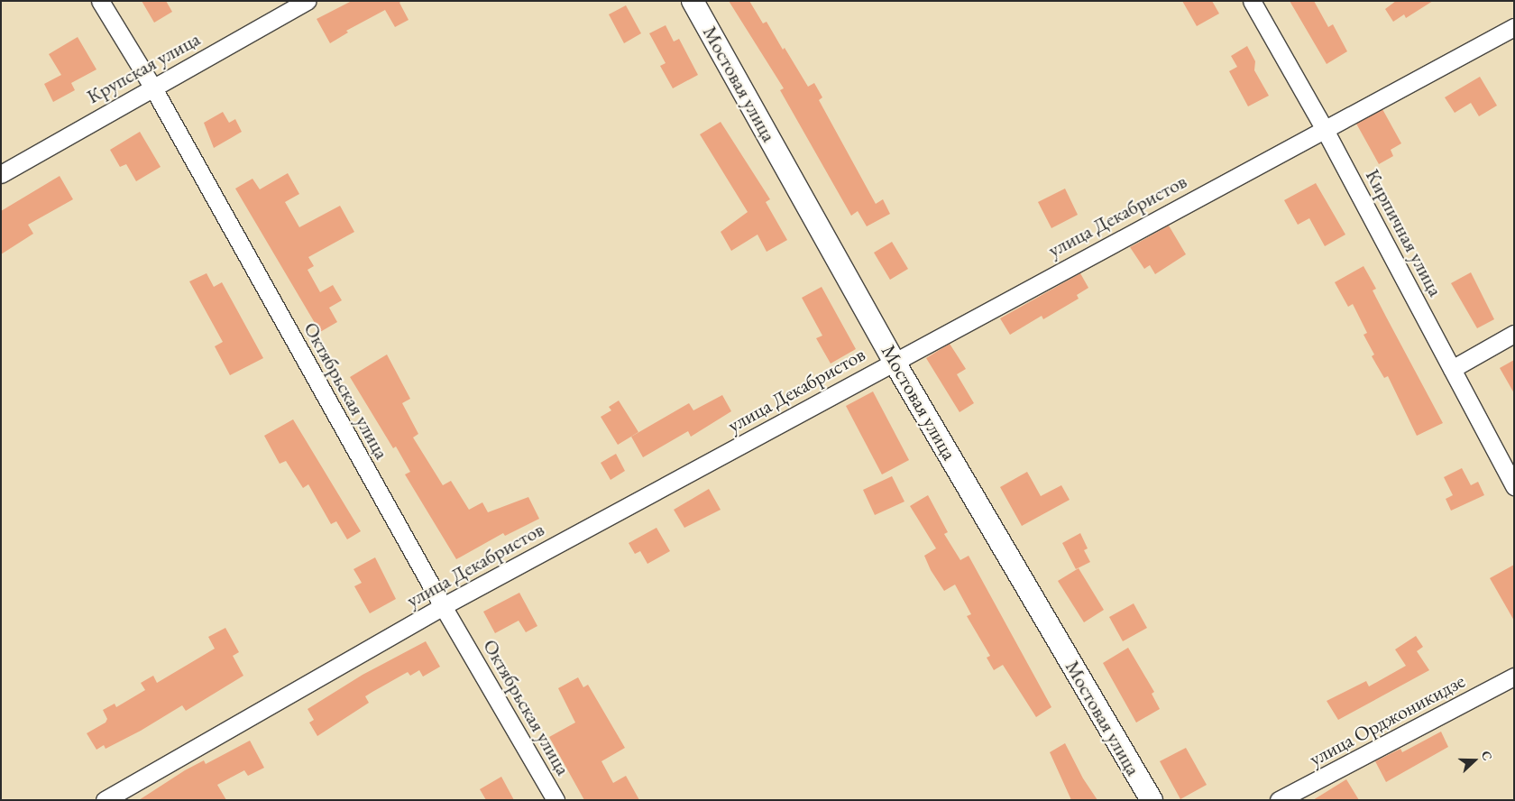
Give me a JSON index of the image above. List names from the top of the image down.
{
  "streets": {
    "street": [
      "Крупская улица",
      "Мостовая улица",
      "улица Декабристов",
      "Кирпичная улица",
      "Октябрьская улица",
      "улица Орджоникидзе"
    ]
  },
  "crossings": [
    ["Крупская улица", "Октябрьская улица"],
    ["Мостовая улица", "улица Декабристов"],
    ["улица Декабристов", "Кирпичная улица"],
    ["улица Декабристов", "Октябрьская улица"]
  ],
  "north": "right"
}
